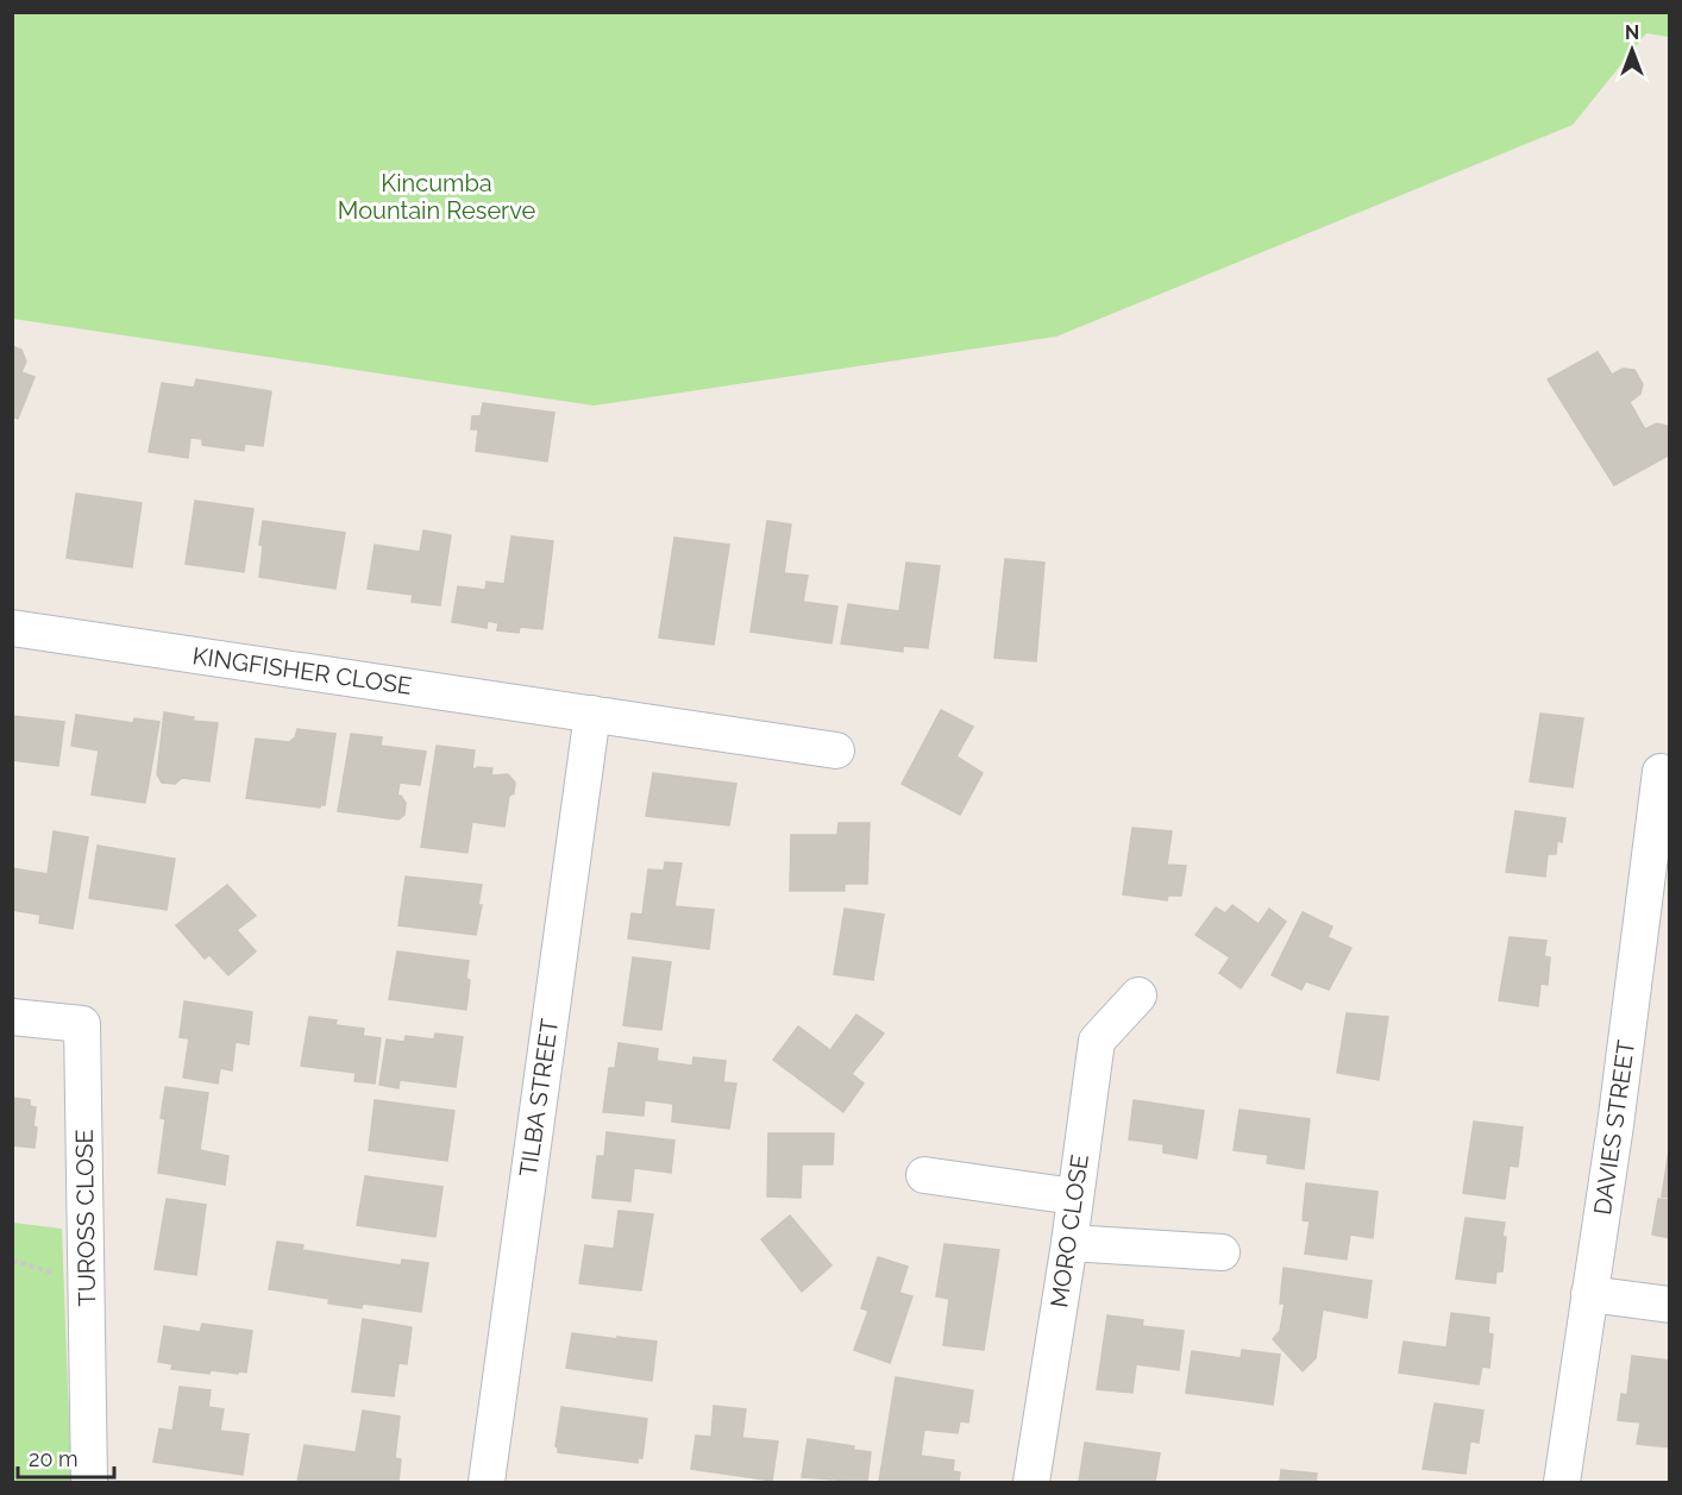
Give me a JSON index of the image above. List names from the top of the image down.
{
  "streets": {
    "street": [
      "KINGFISHER CLOSE",
      "TILBA STREET",
      "DAVIES STREET",
      "TUROSS CLOSE",
      "MORO CLOSE"
    ]
  },
  "crossings": [
    ["KINGFISHER CLOSE", "TILBA STREET"]
  ],
  "parks": ["Kincumba Mountain Reserve"],
  "scale_bar": "20 m",
  "north": "top"
}
